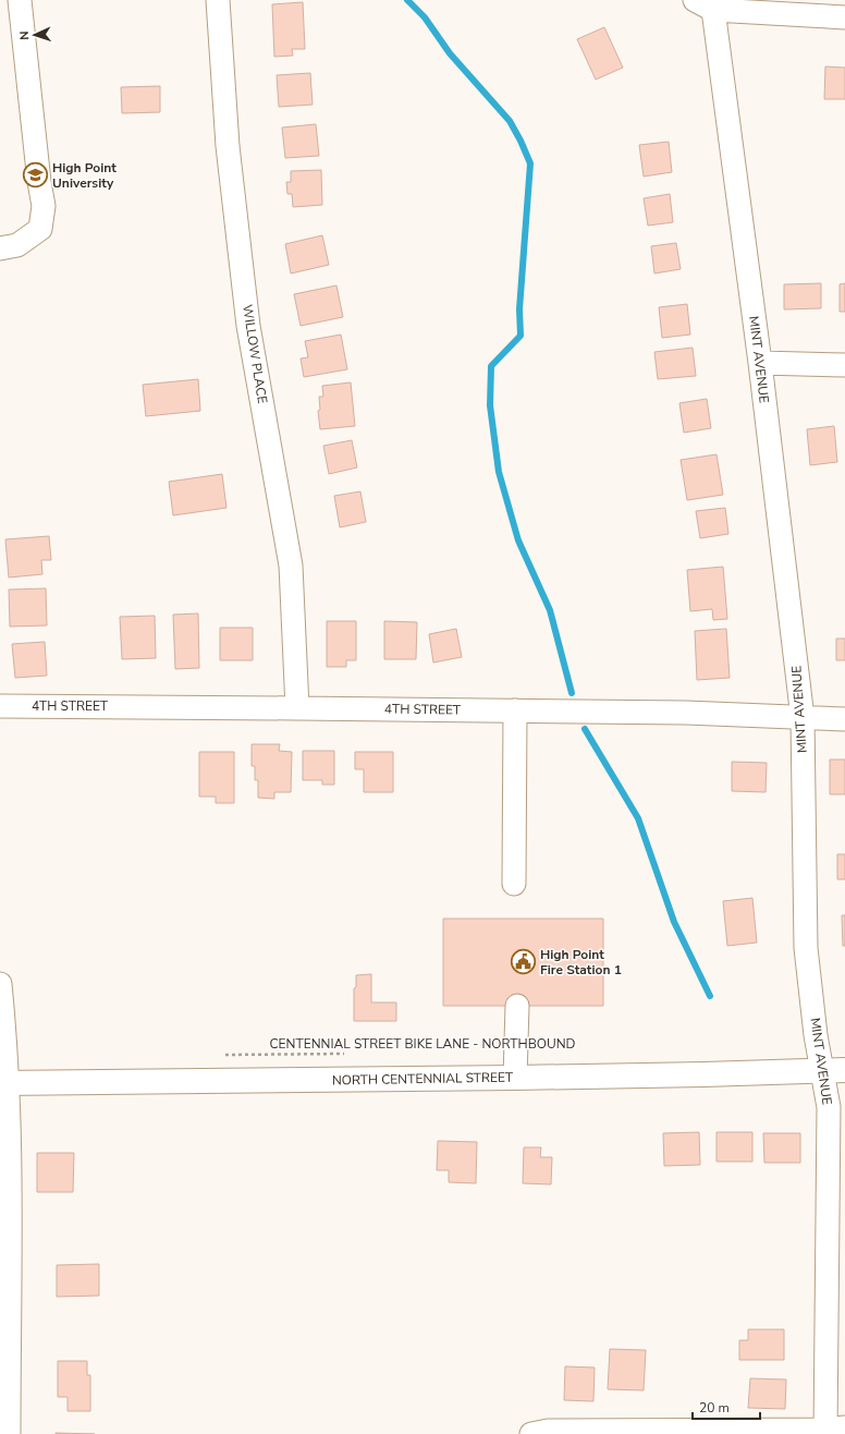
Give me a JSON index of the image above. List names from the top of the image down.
{
  "streets": {
    "main road": ["NORTH CENTENNIAL STREET"],
    "street": ["WILLOW PLACE", "MINT AVENUE", "4TH STREET"],
    "path": ["CENTENNIAL STREET BIKE LANE - NORTHBOUND"]
  },
  "crossings": [
    ["WILLOW PLACE", "4TH STREET"],
    ["MINT AVENUE", "4TH STREET"],
    ["MINT AVENUE", "NORTH CENTENNIAL STREET"]
  ],
  "places": {
    "school or university": ["High Point University"],
    "public building": ["High Point Fire Station 1"]
  },
  "scale_bar": "20 m",
  "north": "left"
}
